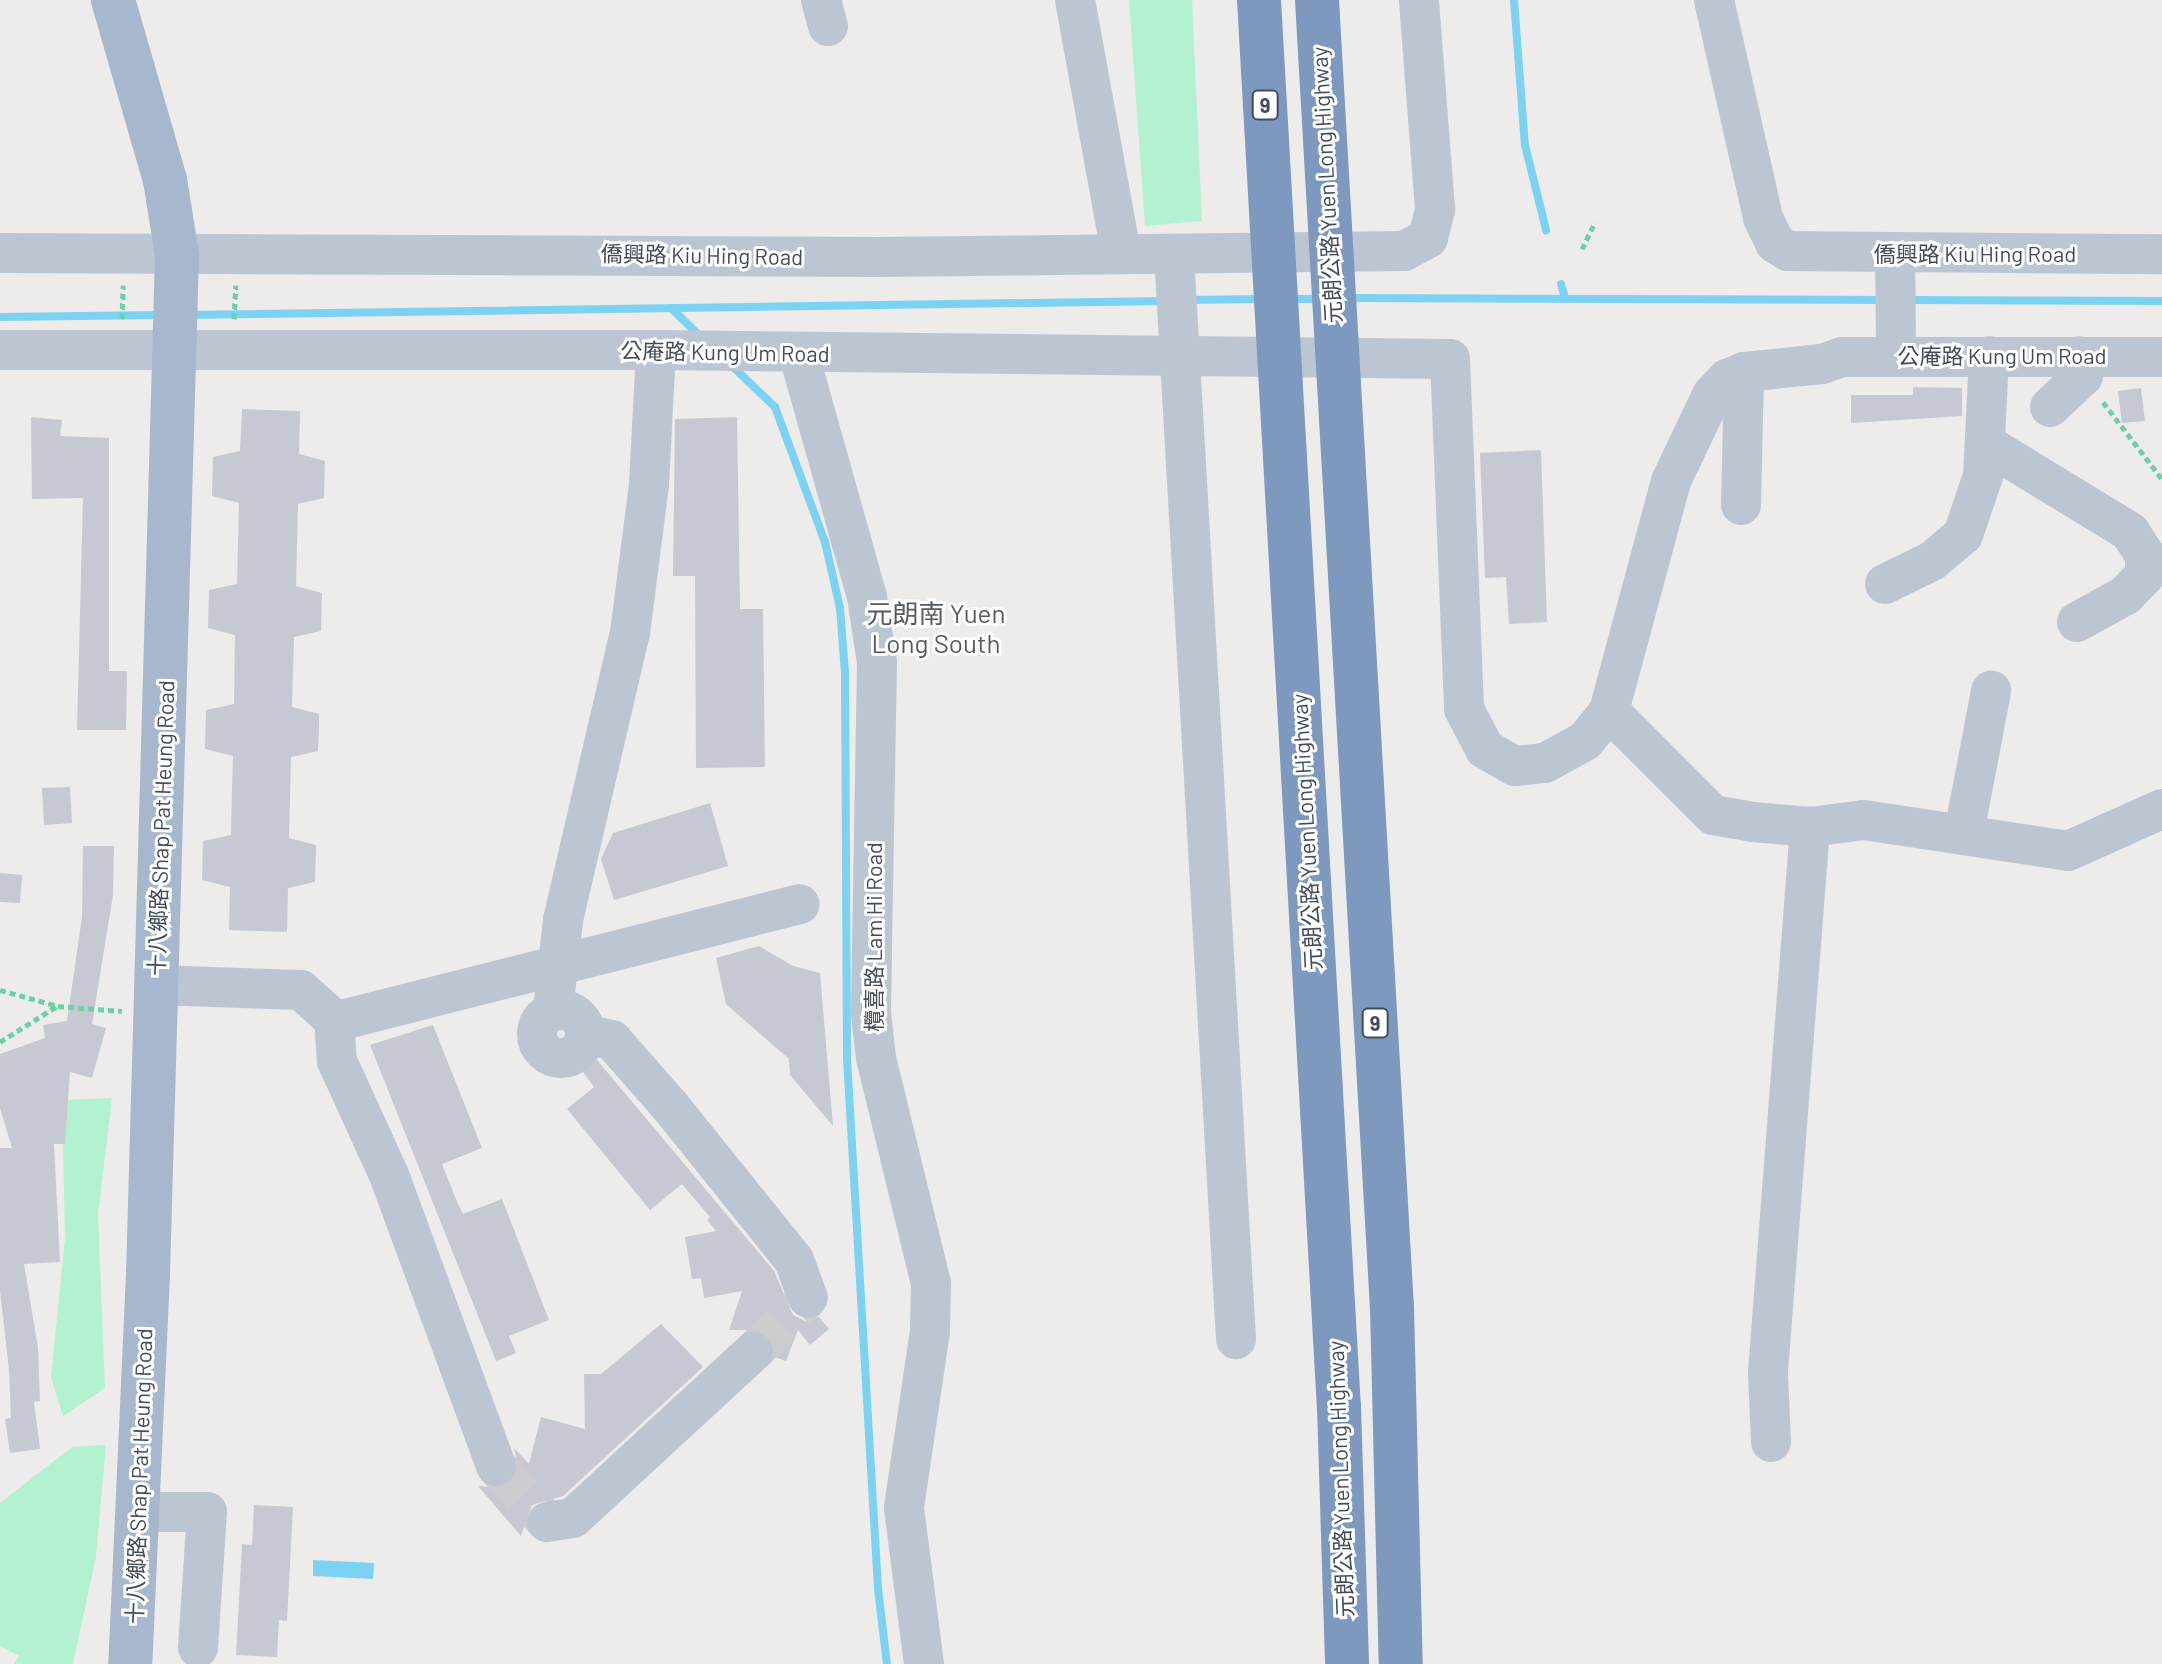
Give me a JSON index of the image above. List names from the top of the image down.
{
  "streets": {
    "highway": ["9", "元朗公路 Yuen Long Highway"],
    "main road": ["十八鄉路 Shap Pat Heung Road"],
    "street": ["僑興路 Kiu Hing Road", "公庵路 Kung Um Road", "欖喜路 Lam Hi Road"]
  },
  "crossings": [
    ["僑興路 Kiu Hing Road", "十八鄉路 Shap Pat Heung Road"],
    ["公庵路 Kung Um Road", "十八鄉路 Shap Pat Heung Road"],
    ["公庵路 Kung Um Road", "欖喜路 Lam Hi Road"]
  ],
  "districts": ["元朗南 Yuen Long South"]
}
